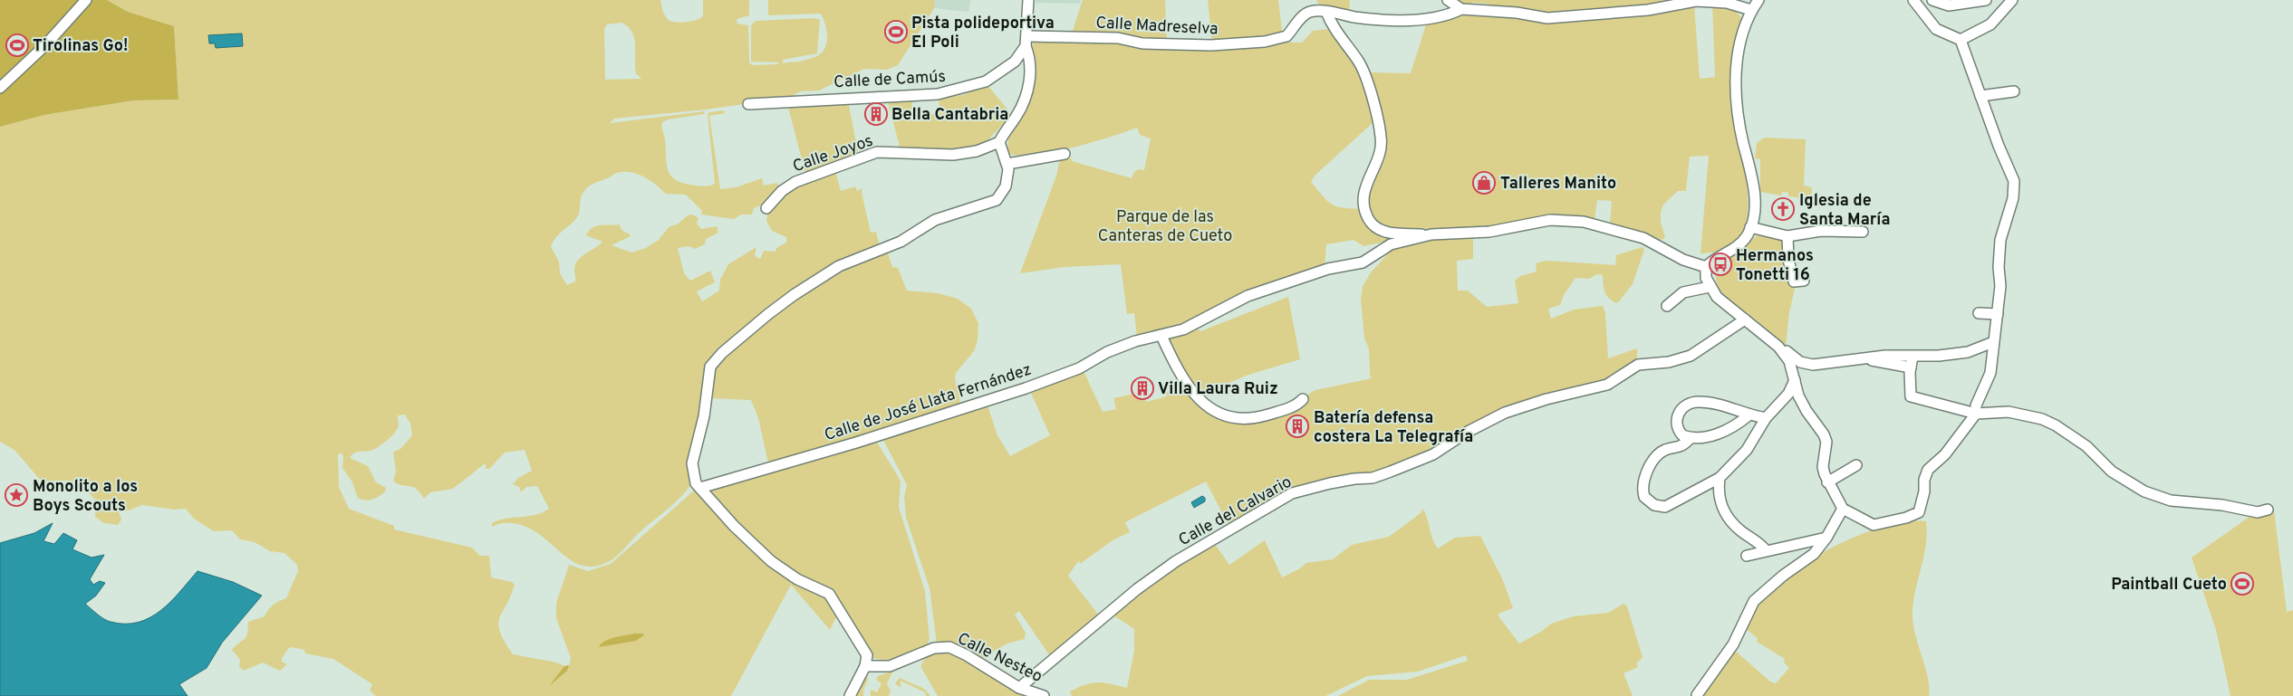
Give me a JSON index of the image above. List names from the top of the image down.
{
  "streets": {
    "street": [
      "Calle Madreselva",
      "Calle de Camús",
      "Calle Joyos",
      "Calle de José Llata Fernández",
      "Calle del Calvario",
      "Calle Nesteo"
    ]
  },
  "crossings": [
    ["Calle Madreselva", "Calle de Camús"],
    ["Calle del Calvario", "Calle Nesteo"]
  ],
  "parks": ["Parque de las Canteras de Cueto"],
  "places": {
    "sports": ["Pista polideportiva El Poli", "Tirolinas Go!", "Paintball Cueto"],
    "building": ["Bella Cantabria", "Villa Laura Ruiz", "Batería defensa costera La Telegrafía"],
    "shop": ["Talleres Manito"],
    "church": ["Iglesia de Santa María"],
    "bus stop": ["Hermanos Tonetti 16"],
    "place": ["Monolito a los Boys Scouts"]
  }
}
